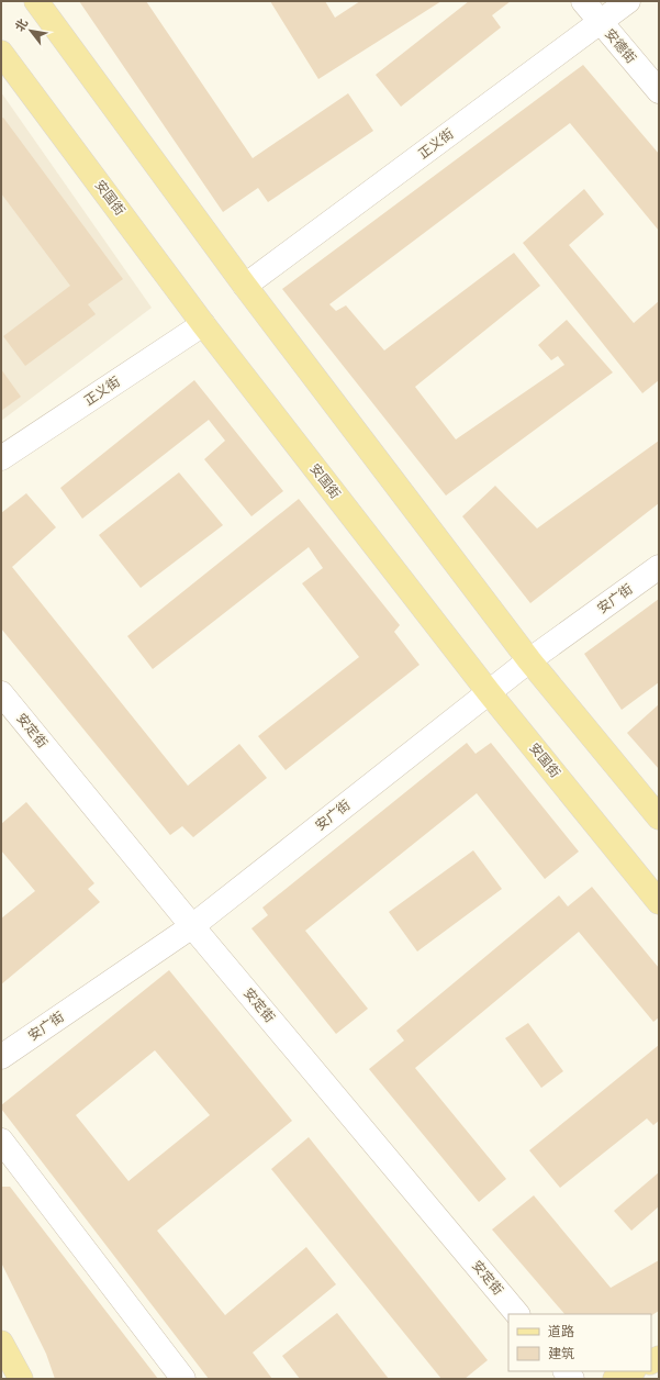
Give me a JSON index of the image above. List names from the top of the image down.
{
  "streets": {
    "main road": ["安国街"],
    "street": [
      "安德街",
      "正义街",
      "安广街",
      "安定街"
    ]
  },
  "crossings": [
    ["安德街", "正义街"],
    ["正义街", "安国街"],
    ["安国街", "安广街"],
    ["安广街", "安定街"]
  ],
  "legend": ["道路", "建筑"],
  "north": "top left"
}
